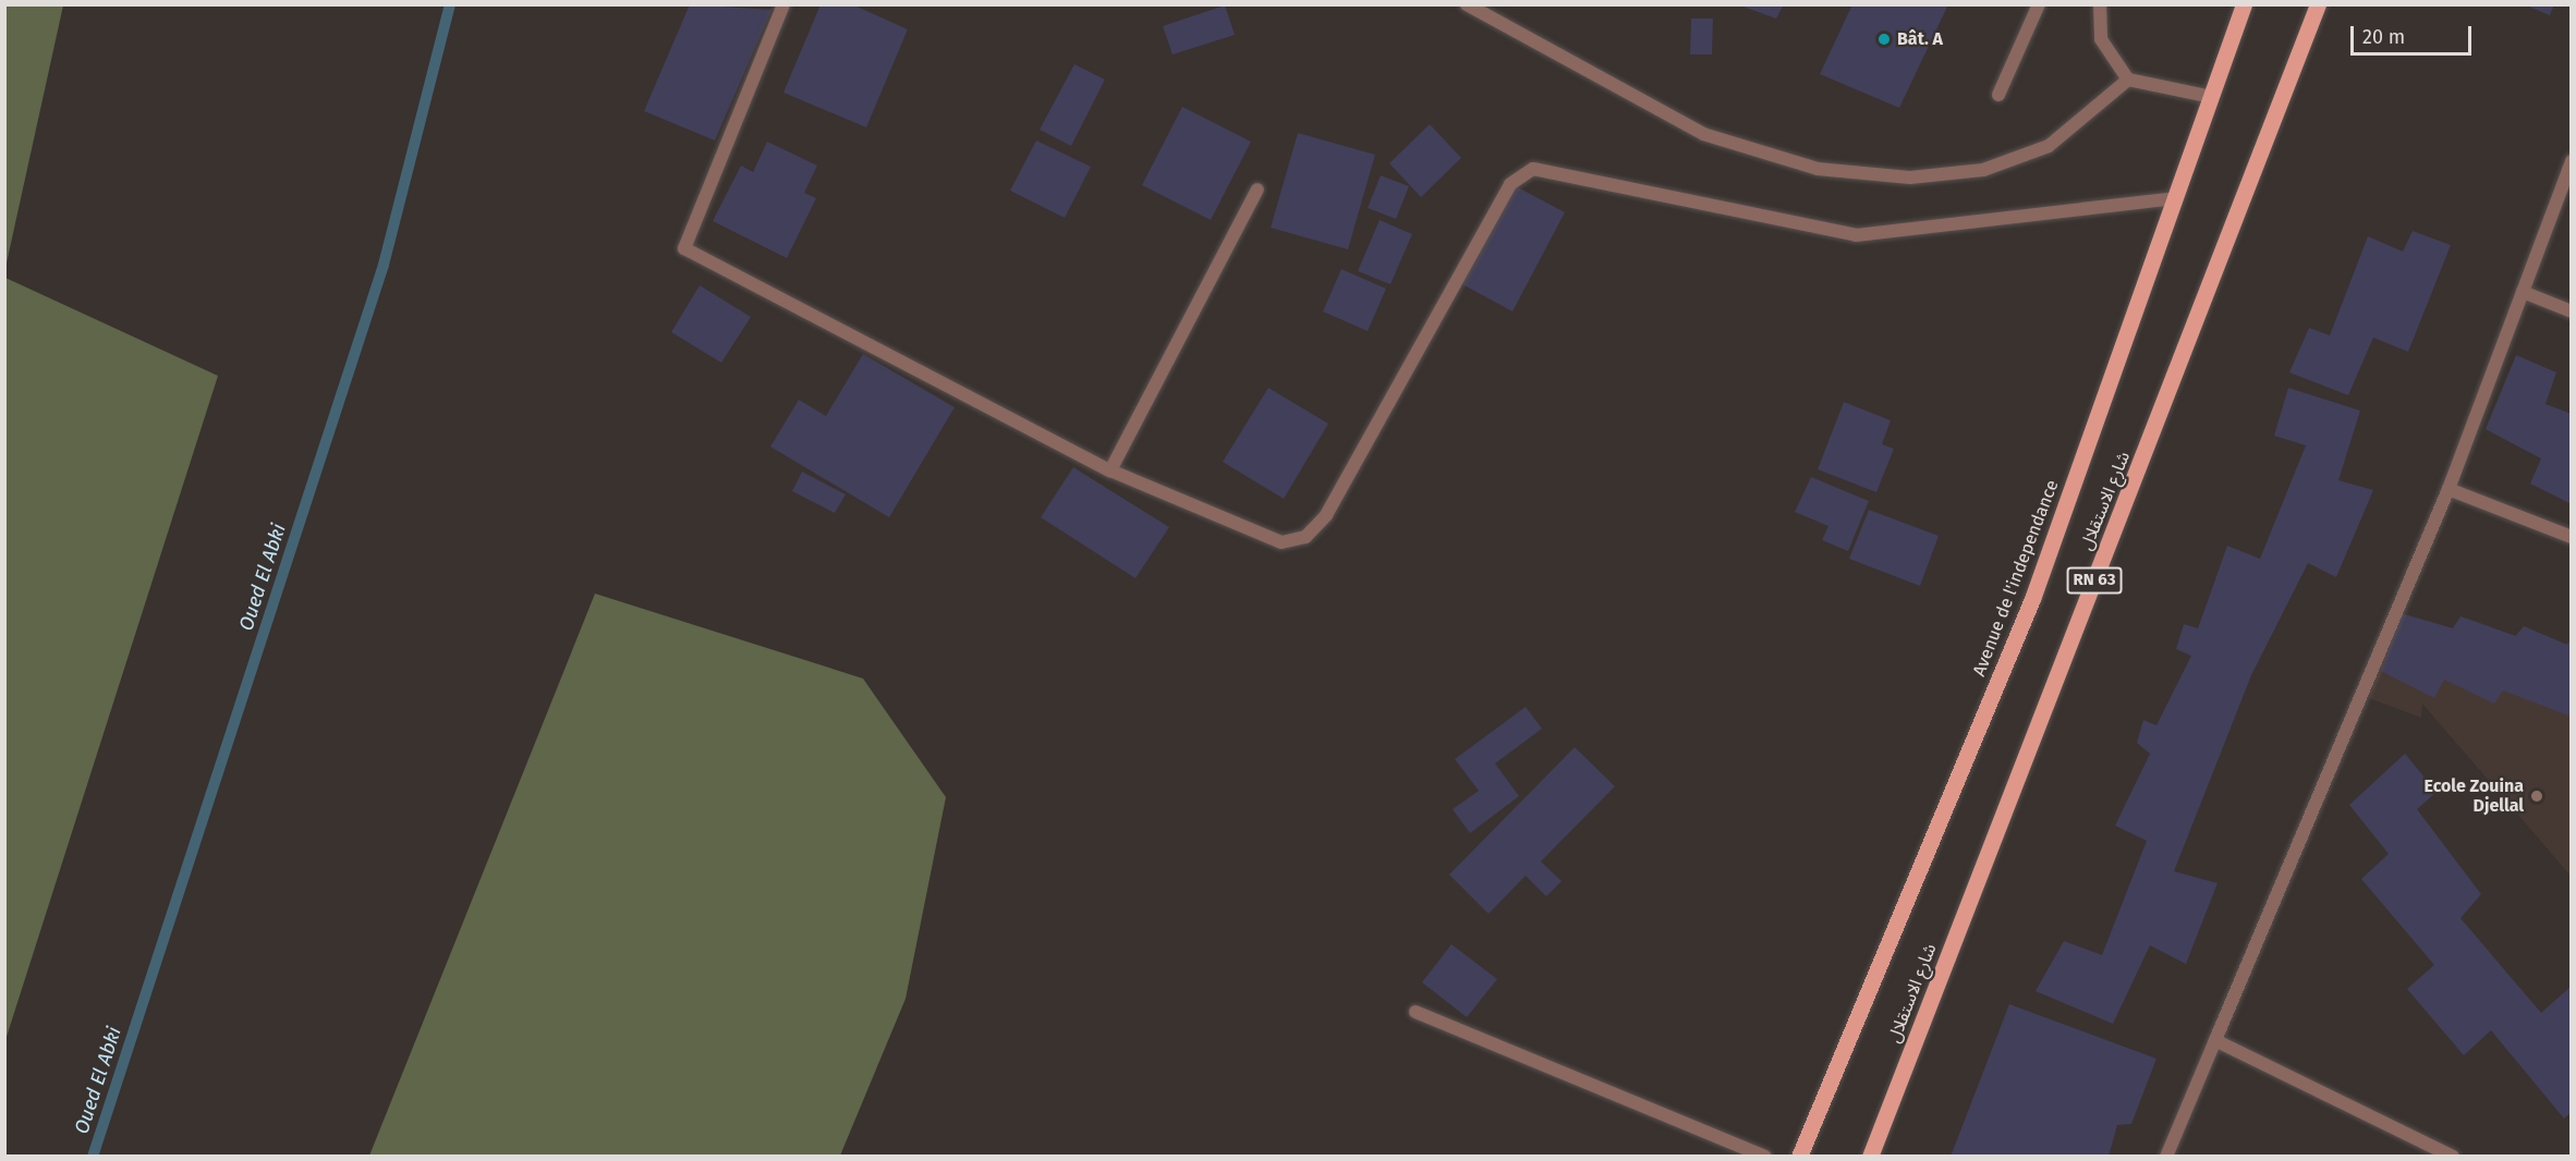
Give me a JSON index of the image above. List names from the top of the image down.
{
  "streets": {
    "main road": ["شارع الاستقلال", "Avenue de l'independance", "RN 63"]
  },
  "water": ["Oued El Abki"],
  "places": ["Bât. A", "Ecole Zouina Djellal"],
  "scale_bar": "20 m"
}
